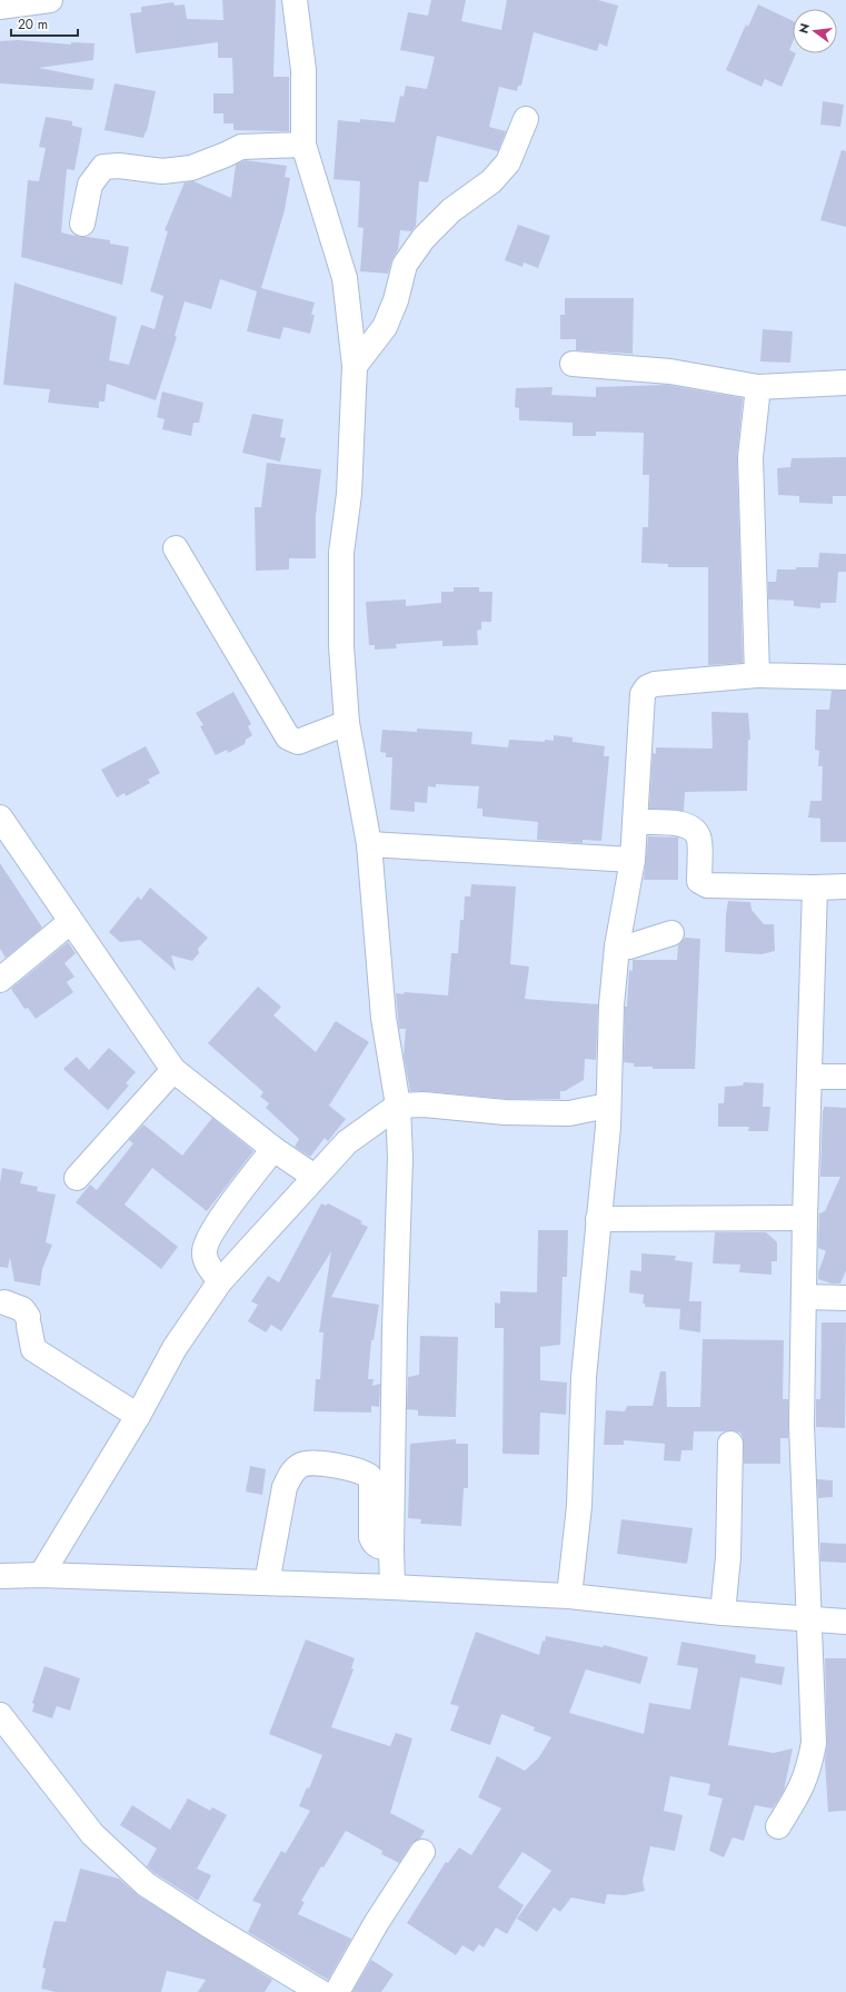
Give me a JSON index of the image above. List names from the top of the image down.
{
  "scale_bar": "20 m",
  "north": "left"
}
